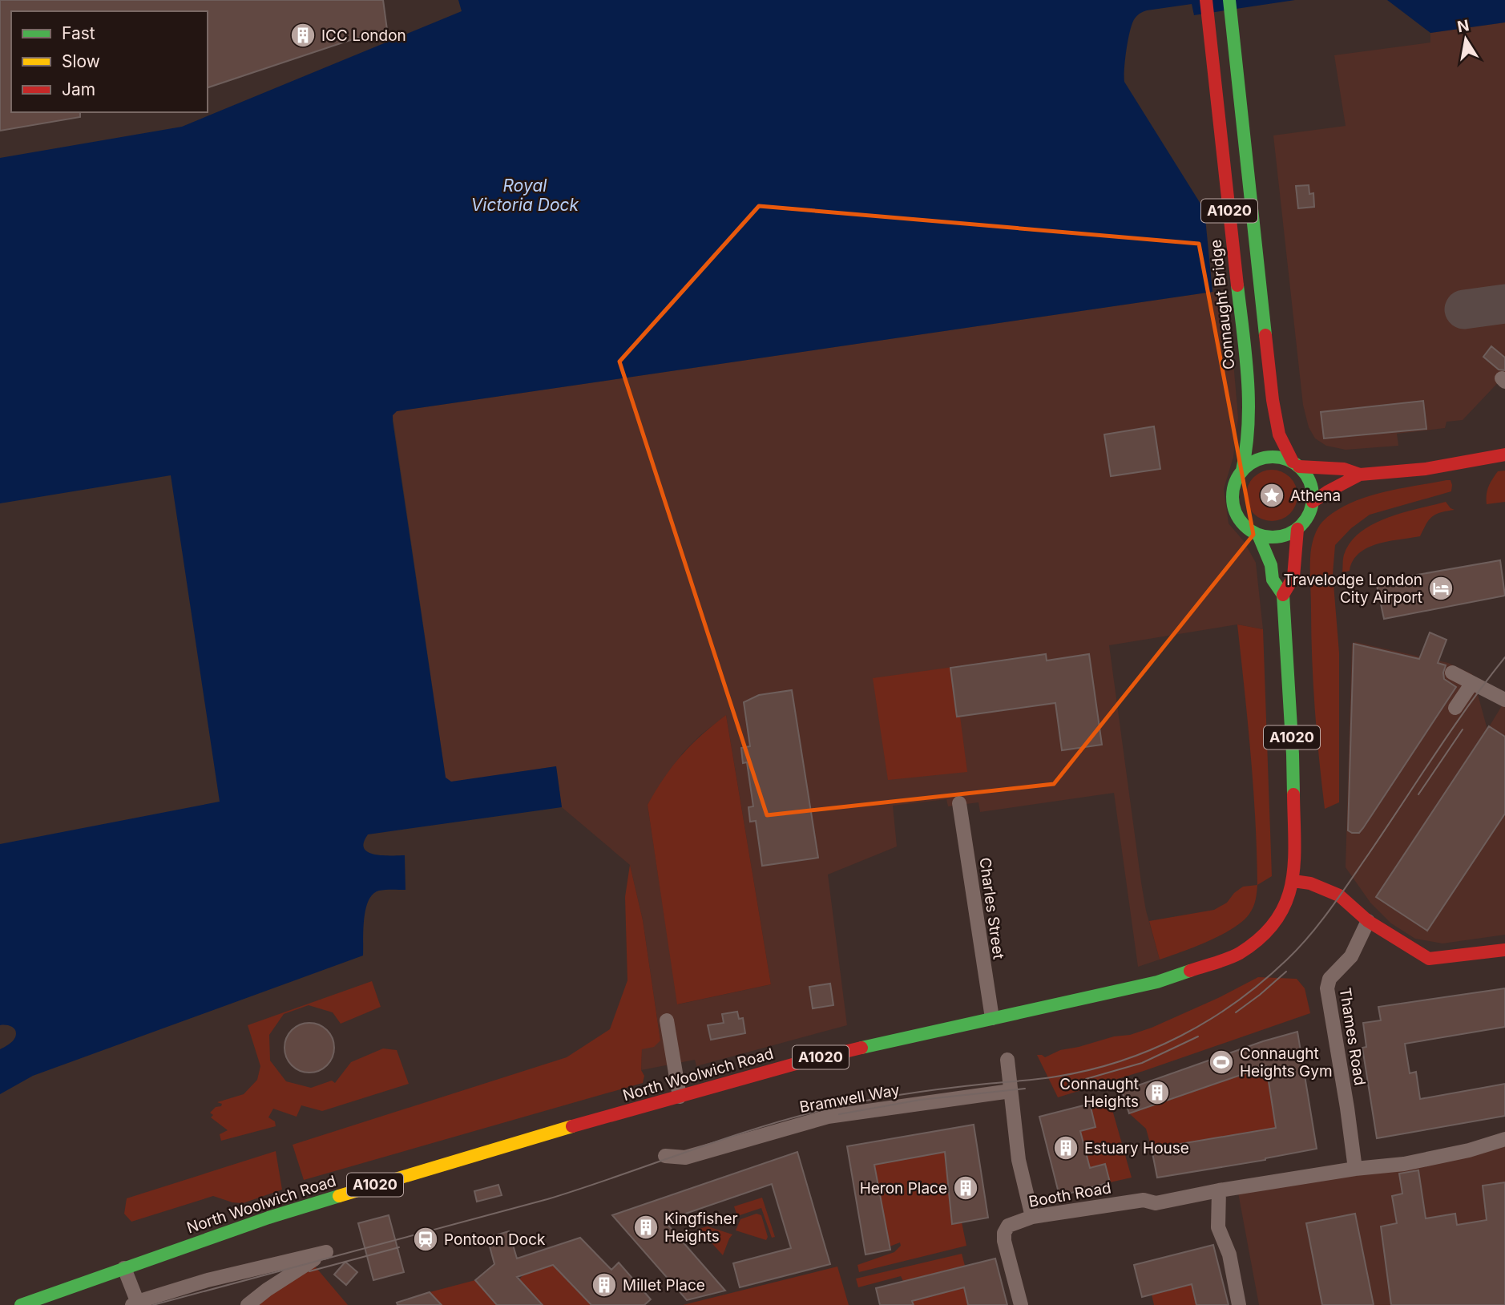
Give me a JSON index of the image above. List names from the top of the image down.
{
  "streets": {
    "main road": ["A1020", "Connaught Bridge", "North Woolwich Road"],
    "street": [
      "Charles Street",
      "Thames Road",
      "Bramwell Way",
      "Booth Road"
    ]
  },
  "crossings": [
    ["A1020", "Connaught Bridge"],
    ["A1020", "North Woolwich Road"],
    ["Charles Street", "North Woolwich Road"]
  ],
  "water": ["Royal Victoria Dock"],
  "places": {
    "building": [
      "ICC London",
      "Connaught Heights",
      "Estuary House",
      "Heron Place",
      "Kingfisher Heights",
      "Millet Place"
    ],
    "place": ["Athena"],
    "hotel": ["Travelodge London City Airport"],
    "sports": ["Connaught Heights Gym"],
    "station": ["Pontoon Dock"]
  },
  "legend": ["Fast", "Slow", "Jam"],
  "north": "top"
}
